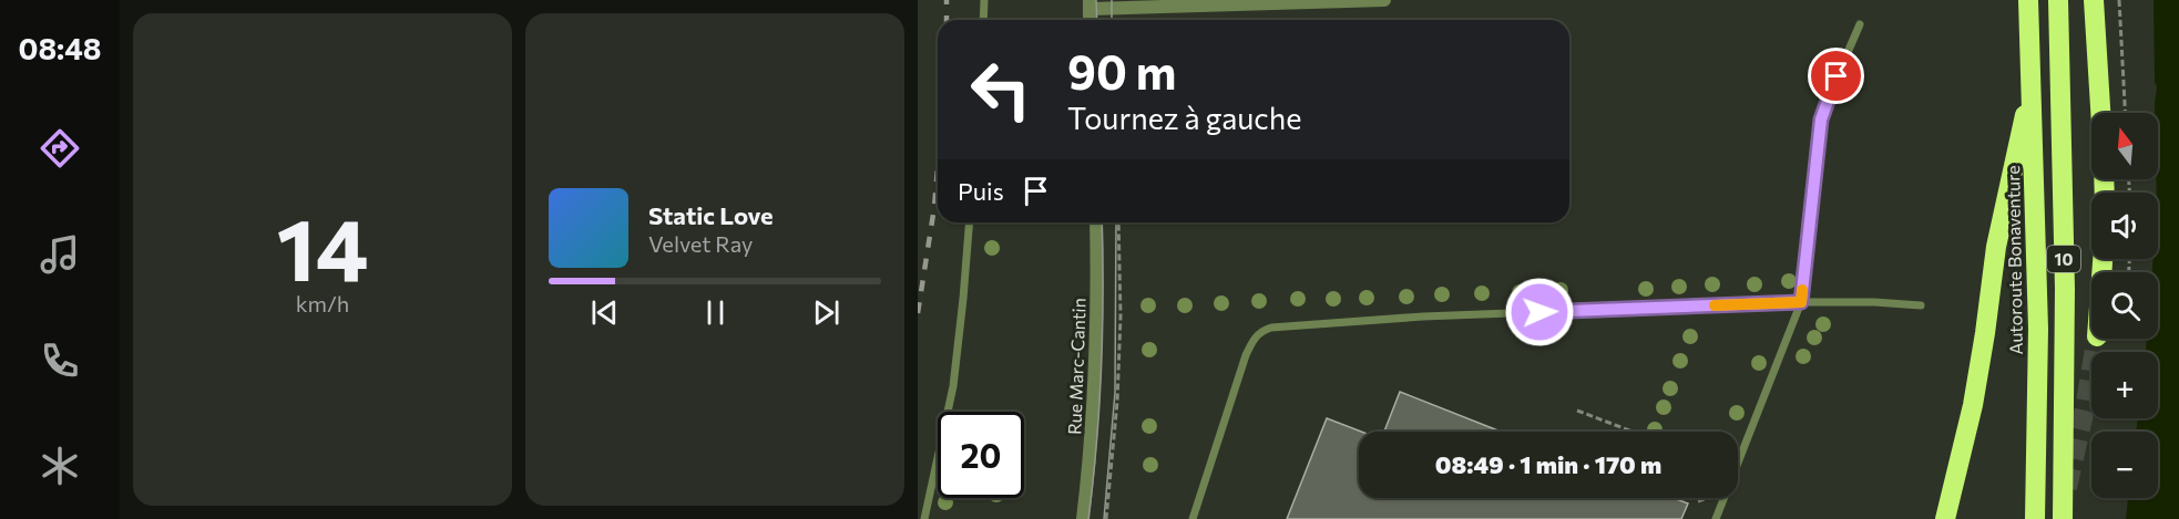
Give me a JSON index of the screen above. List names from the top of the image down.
{
  "streets": {
    "highway": ["10", "Autoroute Bonaventure"],
    "street": ["Rue Marc-Cantin"]
  },
  "north": "top",
  "page": {
    "tabs": "08:48",
    "tile": ["14", "km/h"],
    "turn": ["90 m", "Tournez à gauche"],
    "map_buttons": ["+", "−"],
    "then": "Puis",
    "song": ["Static Love", "Velvet Ray"],
    "limit": "20",
    "trip": "08:49 · 1 min · 170 m"
  }
}
